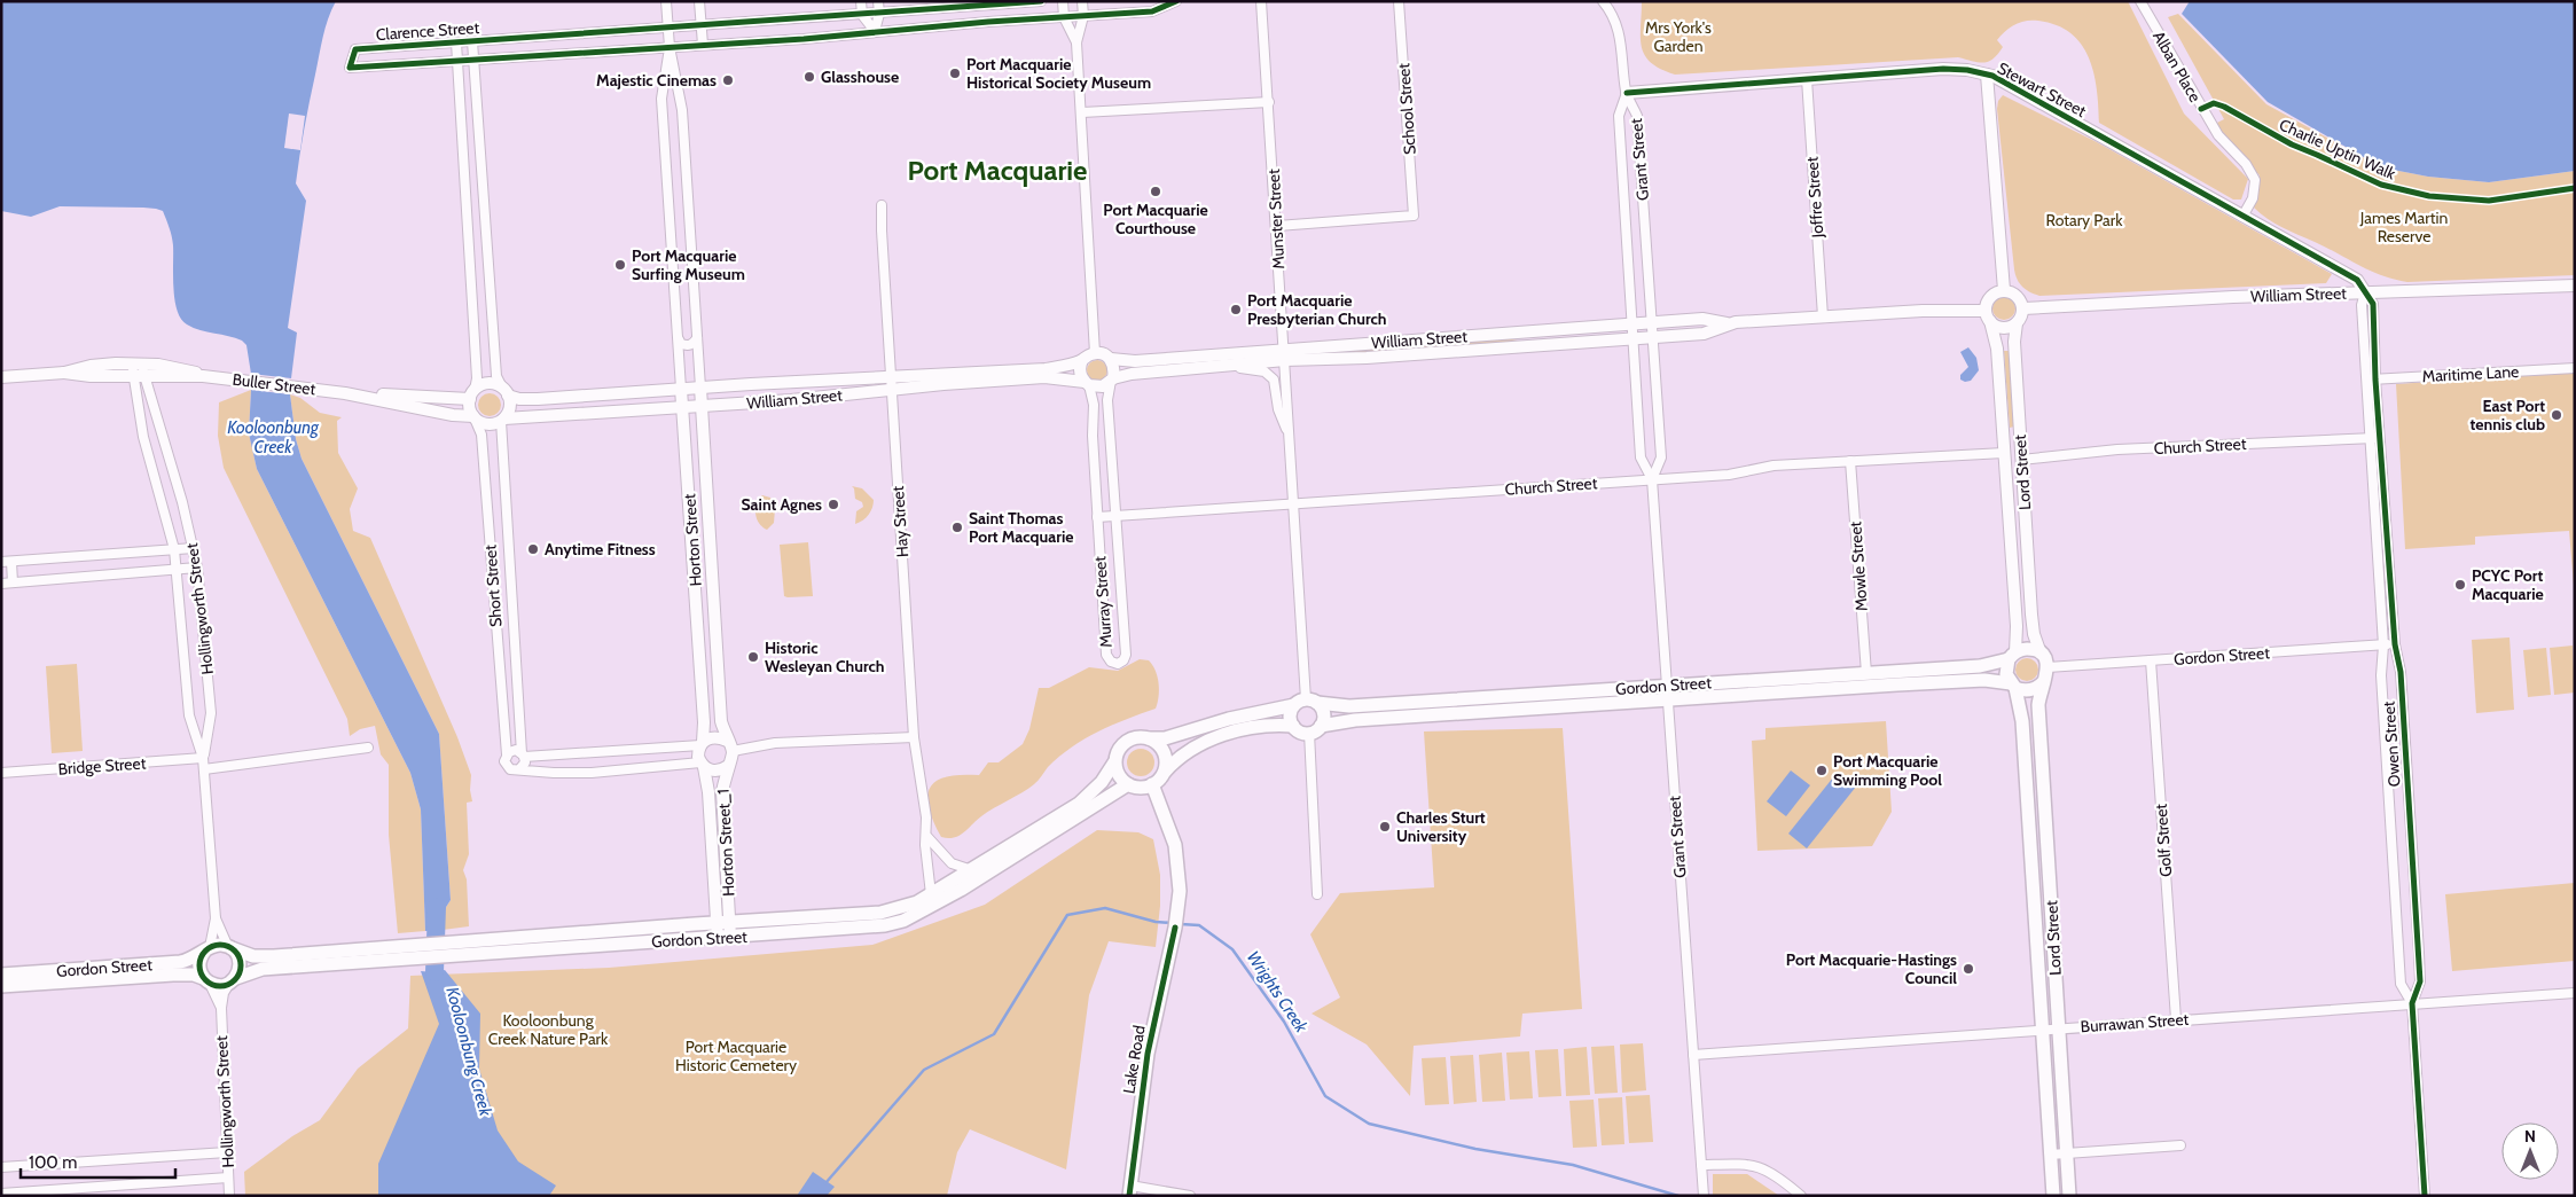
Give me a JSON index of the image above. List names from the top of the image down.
{
  "streets": {
    "main road": ["Lord Street", "Gordon Street", "Lake Road"],
    "street": [
      "Clarence Street",
      "Alban Place",
      "Stewart Street",
      "School Street",
      "Grant Street",
      "Joffre Street",
      "Munster Street",
      "William Street",
      "Maritime Lane",
      "Buller Street",
      "Church Street",
      "Hay Street",
      "Horton Street",
      "Mowle Street",
      "Short Street",
      "Murray Street",
      "Hollingworth Street",
      "Owen Street",
      "Bridge Street",
      "Golf Street",
      "Horton Street_1",
      "Burrawan Street"
    ],
    "cycle path": ["Charlie Uptin Walk"]
  },
  "crossings": [
    ["Clarence Street", "Horton Street"],
    ["Alban Place", "Stewart Street"],
    ["Stewart Street", "Grant Street"],
    ["Stewart Street", "Joffre Street"],
    ["Stewart Street", "William Street"],
    ["Stewart Street", "Owen Street"],
    ["School Street", "Munster Street"],
    ["Grant Street", "William Street"],
    ["Grant Street", "Church Street"],
    ["Grant Street", "Gordon Street"],
    ["Grant Street", "Burrawan Street"],
    ["Joffre Street", "William Street"],
    ["Munster Street", "William Street"],
    ["Munster Street", "Church Street"],
    ["Munster Street", "Gordon Street"],
    ["William Street", "Buller Street"],
    ["William Street", "Lord Street"],
    ["William Street", "Hay Street"],
    ["William Street", "Horton Street"],
    ["William Street", "Short Street"],
    ["William Street", "Murray Street"],
    ["William Street", "Owen Street"],
    ["Maritime Lane", "Owen Street"],
    ["Buller Street", "Short Street"],
    ["Buller Street", "Hollingworth Street"],
    ["Church Street", "Lord Street"],
    ["Church Street", "Mowle Street"],
    ["Church Street", "Murray Street"],
    ["Church Street", "Owen Street"],
    ["Lord Street", "Gordon Street"],
    ["Lord Street", "Burrawan Street"],
    ["Hay Street", "Gordon Street"],
    ["Horton Street", "Horton Street_1"],
    ["Mowle Street", "Gordon Street"],
    ["Hollingworth Street", "Gordon Street"],
    ["Hollingworth Street", "Bridge Street"],
    ["Gordon Street", "Owen Street"],
    ["Gordon Street", "Golf Street"],
    ["Gordon Street", "Horton Street_1"],
    ["Gordon Street", "Lake Road"],
    ["Owen Street", "Burrawan Street"],
    ["Golf Street", "Burrawan Street"]
  ],
  "districts": ["Port Macquarie"],
  "water": ["Kooloonbung Creek", "Wrights Creek"],
  "parks": [
    "Mrs York's Garden",
    "James Martin Reserve",
    "Rotary Park",
    "Kooloonbung Creek Nature Park",
    "Port Macquarie Historic Cemetery"
  ],
  "places": [
    "Port Macquarie Historical Society Museum",
    "Glasshouse",
    "Majestic Cinemas",
    "Port Macquarie Courthouse",
    "Port Macquarie Surfing Museum",
    "Port Macquarie Presbyterian Church",
    "East Port tennis club",
    "Saint Agnes",
    "Saint Thomas Port Macquarie",
    "Anytime Fitness",
    "PCYC Port Macquarie",
    "Historic Wesleyan Church",
    "Port Macquarie Swimming Pool",
    "Charles Sturt University",
    "Port Macquarie-Hastings Council"
  ],
  "scale_bar": "100 m",
  "north": "top"
}
